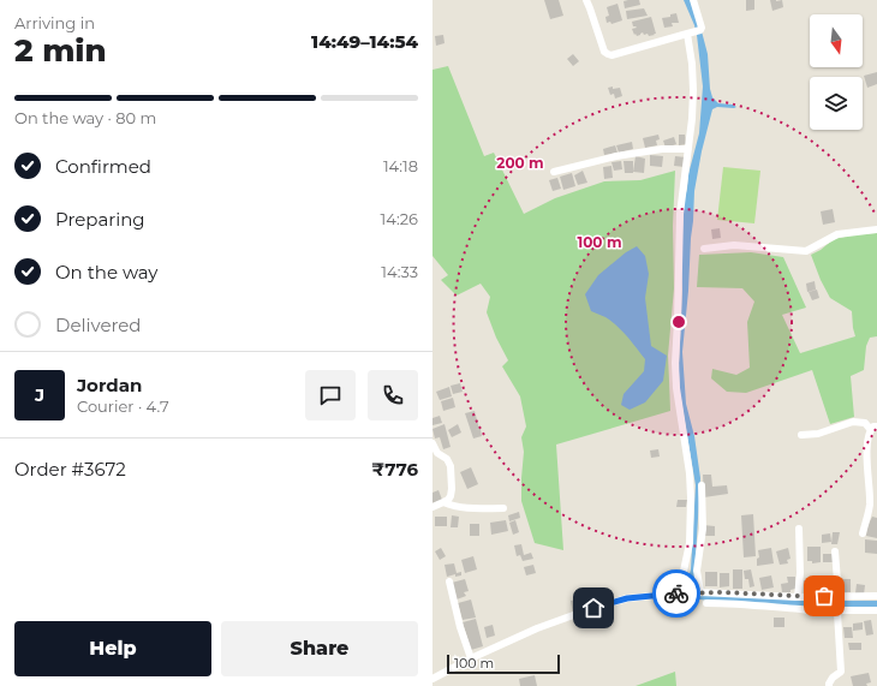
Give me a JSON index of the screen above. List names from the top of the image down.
{
  "scale_bar": "100 m",
  "north": "bottom",
  "page": {
    "heading": ["2 min", "Arriving in", "14:49–14:54"],
    "panel": [
      "Jordan",
      "Courier · 4.7",
      "Order #3672",
      "₹776"
    ],
    "bar": "On the way · 80 m",
    "list": [
      ["Confirmed", "14:18"],
      ["Preparing", "14:26"],
      ["On the way", "14:33"],
      "Delivered"
    ],
    "round": "J",
    "buttons": ["Help", "Share"],
    "scale": "100 m"
  },
  "rings": ["200 m", "100 m"]
}
